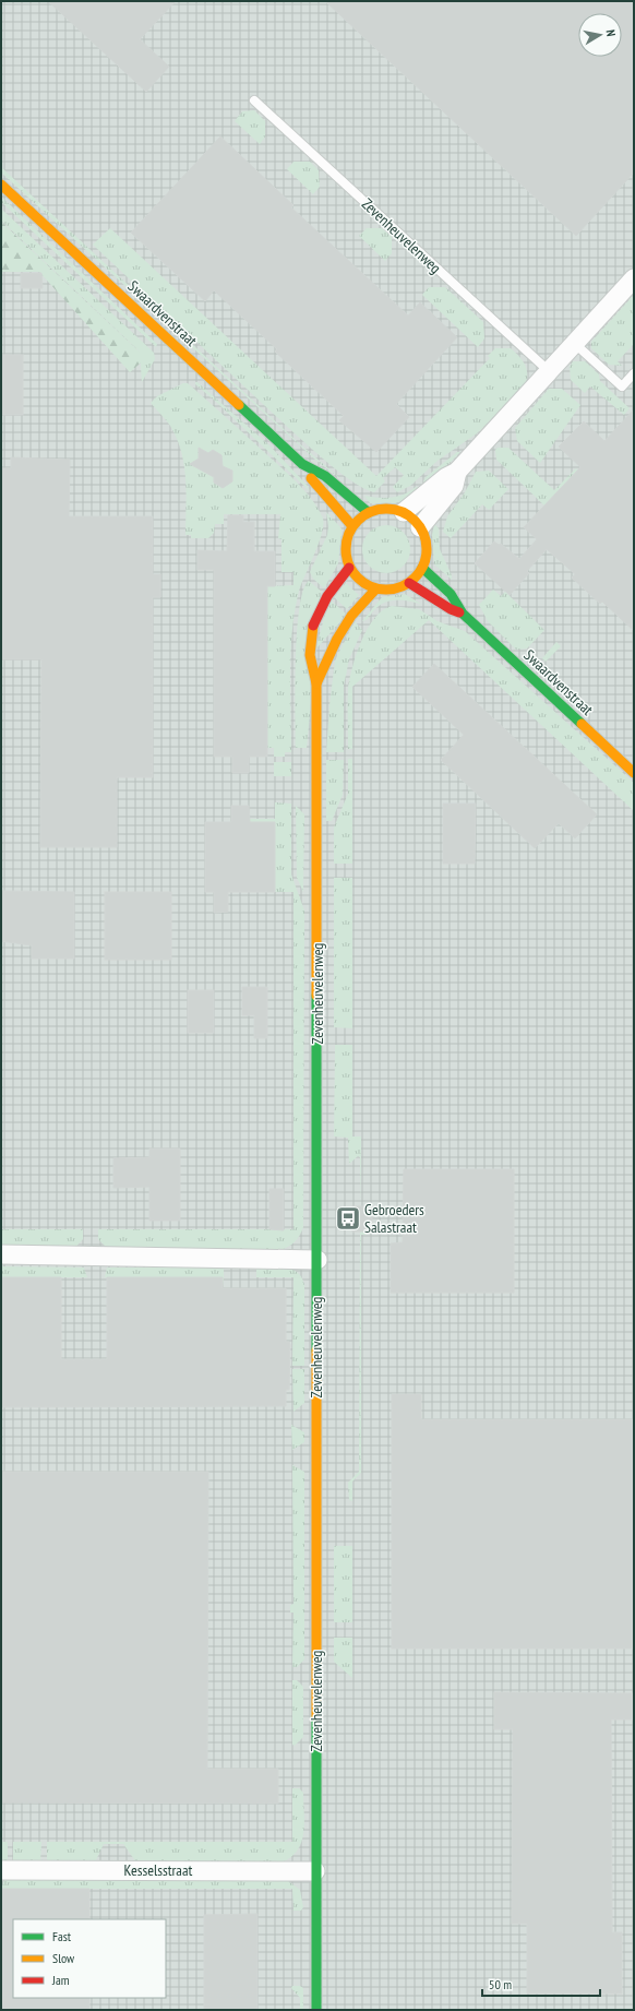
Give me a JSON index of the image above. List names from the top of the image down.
{
  "streets": {
    "street": ["Zevenheuvelenweg", "Swaardvenstraat", "Kesselsstraat"]
  },
  "crossings": [
    ["Zevenheuvelenweg", "Swaardvenstraat"],
    ["Zevenheuvelenweg", "Kesselsstraat"]
  ],
  "places": {
    "bus stop": ["Gebroeders Salastraat"]
  },
  "legend": ["Fast", "Slow", "Jam"],
  "scale_bar": "50 m",
  "north": "right"
}
